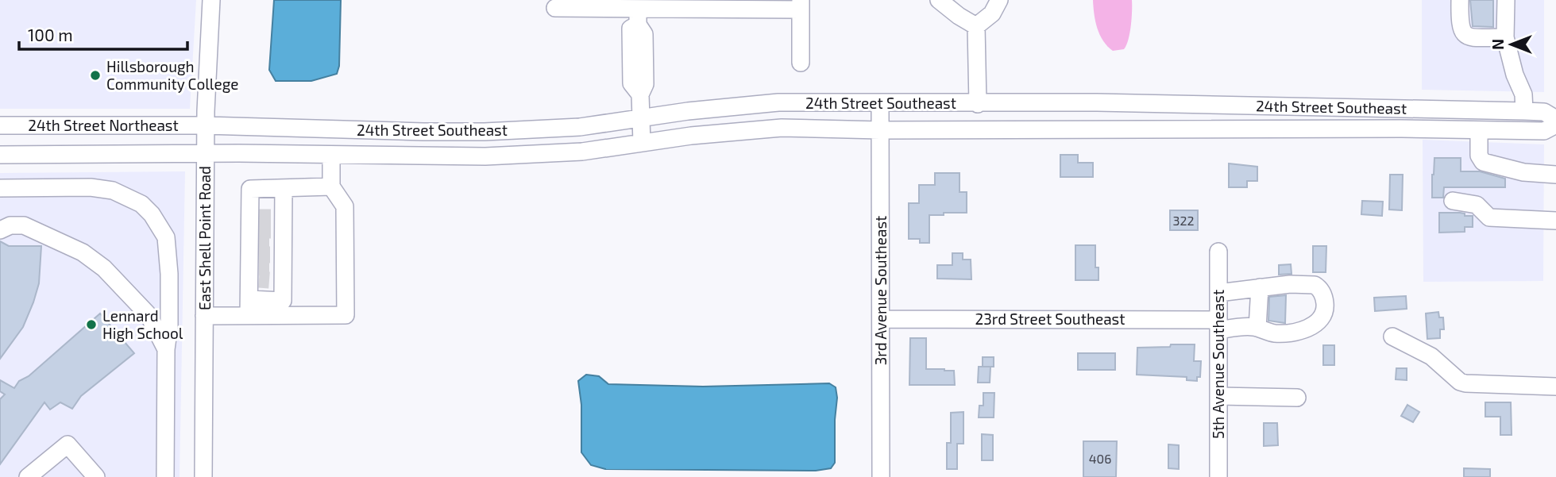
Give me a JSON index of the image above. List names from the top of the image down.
{
  "streets": {
    "street": [
      "24th Street Southeast",
      "24th Street Northeast",
      "East Shell Point Road",
      "3rd Avenue Southeast",
      "23rd Street Southeast",
      "5th Avenue Southeast"
    ]
  },
  "crossings": [
    ["24th Street Southeast", "24th Street Northeast"],
    ["24th Street Southeast", "East Shell Point Road"],
    ["24th Street Southeast", "3rd Avenue Southeast"],
    ["24th Street Northeast", "East Shell Point Road"],
    ["3rd Avenue Southeast", "23rd Street Southeast"],
    ["23rd Street Southeast", "5th Avenue Southeast"]
  ],
  "places": ["Hillsborough Community College", "Lennard High School"],
  "house_numbers": ["322", "406"],
  "scale_bar": "100 m",
  "north": "left"
}
